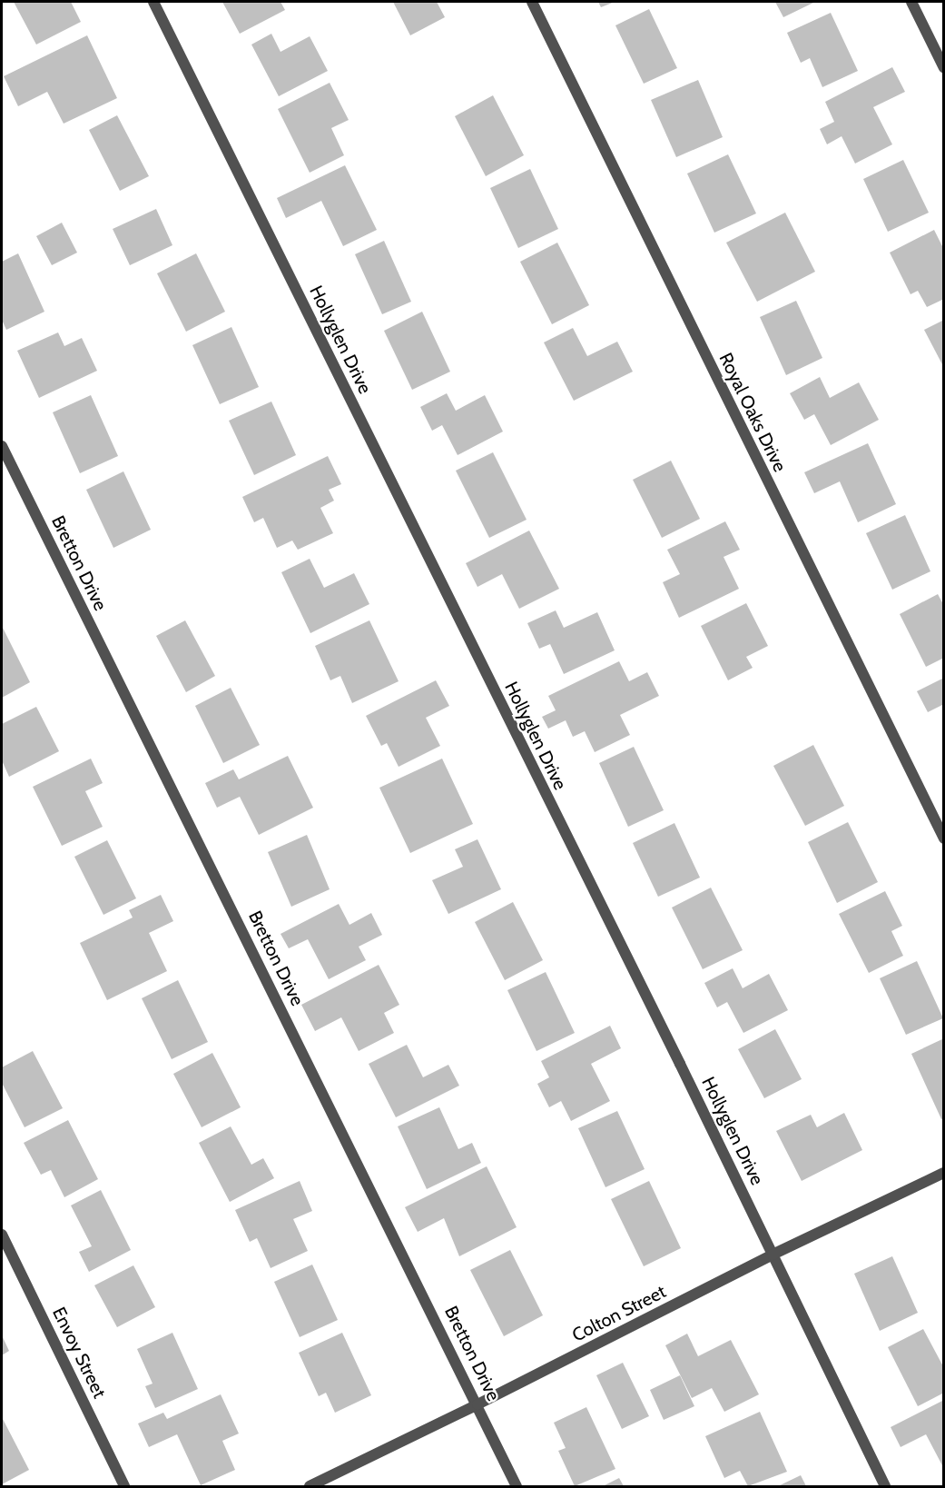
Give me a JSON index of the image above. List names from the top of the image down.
{
  "streets": {
    "street": [
      "Hollyglen Drive",
      "Royal Oaks Drive",
      "Bretton Drive",
      "Colton Street",
      "Envoy Street"
    ]
  },
  "crossings": [
    ["Hollyglen Drive", "Colton Street"],
    ["Bretton Drive", "Colton Street"]
  ]
}
